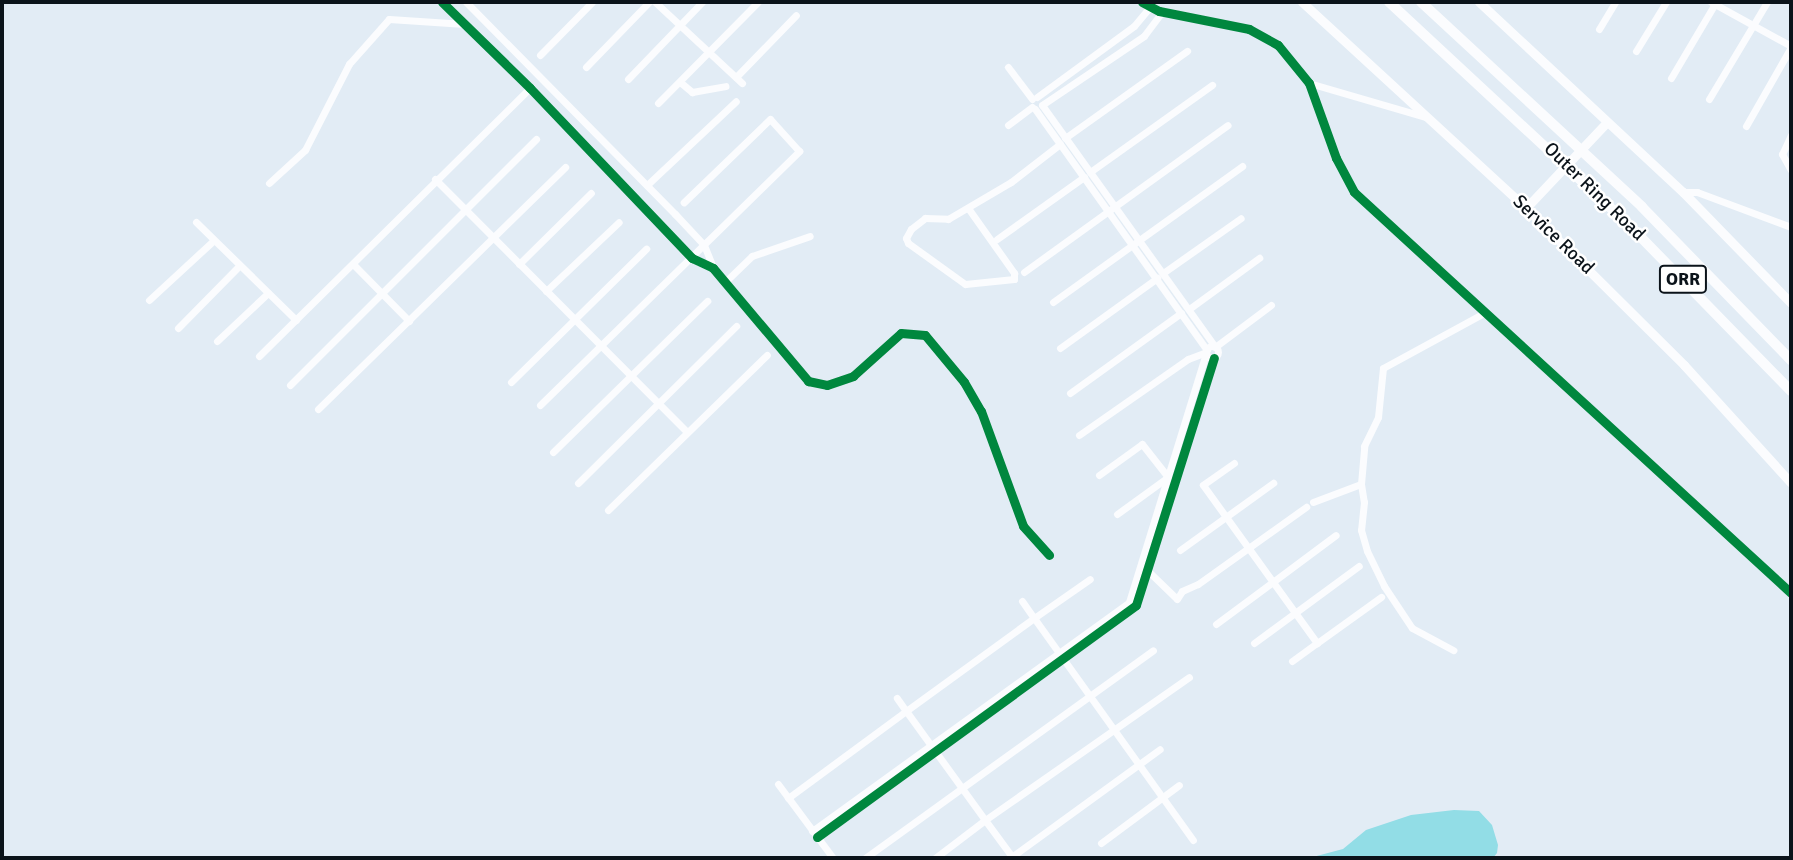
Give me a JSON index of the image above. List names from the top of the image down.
{
  "streets": {
    "highway": ["Outer Ring Road", "ORR"],
    "main road": ["Service Road"]
  }
}
